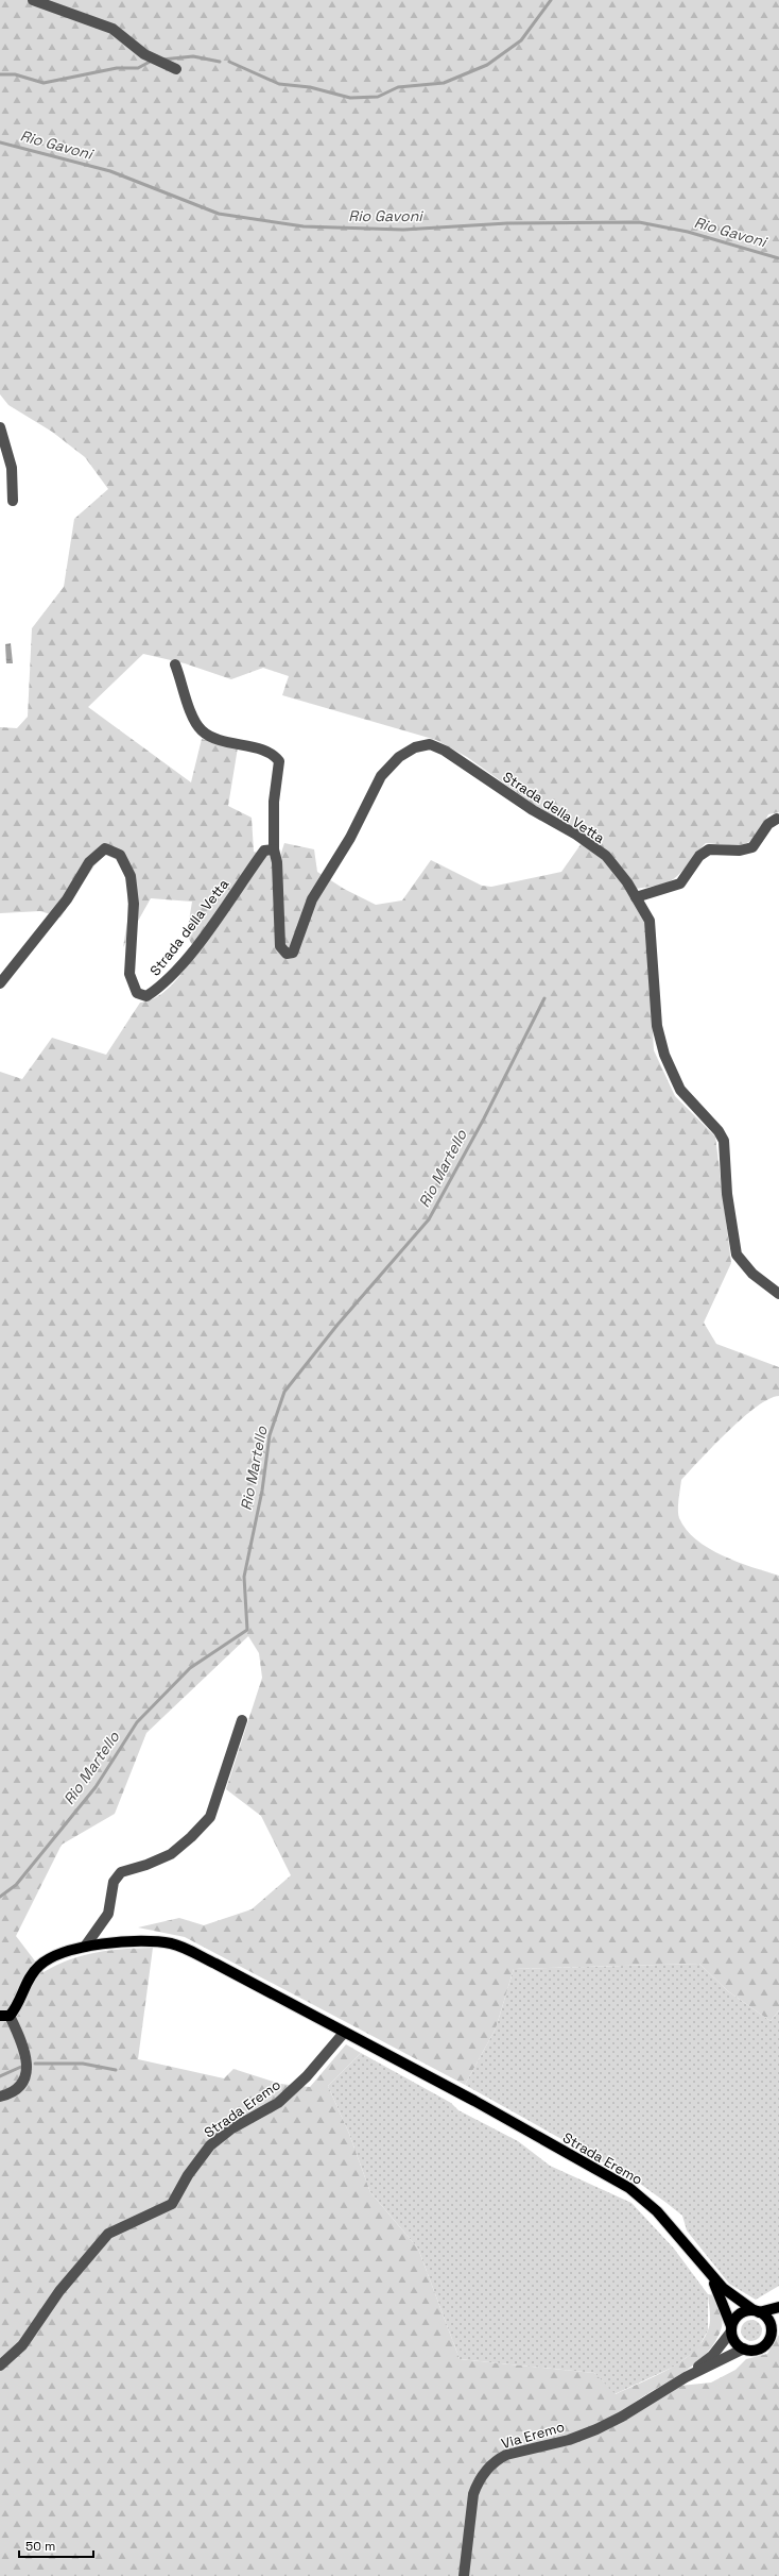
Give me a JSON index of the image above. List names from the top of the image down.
{
  "streets": {
    "main road": ["Strada Eremo"],
    "street": ["Strada della Vetta", "Via Eremo"]
  },
  "crossings": [
    ["Strada Eremo", "Via Eremo"]
  ],
  "water": ["Rio Gavoni", "Rio Martello"],
  "scale_bar": "50 m"
}
